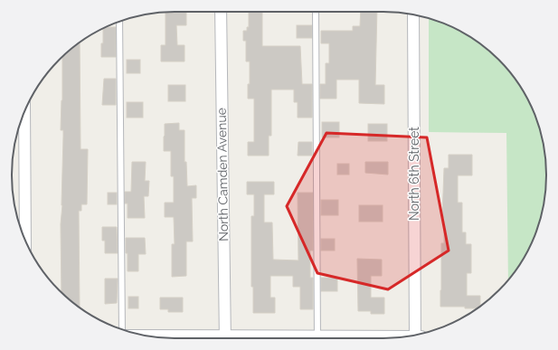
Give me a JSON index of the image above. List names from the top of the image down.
{
  "streets": {
    "street": ["North 6th Street", "North Camden Avenue"]
  }
}
